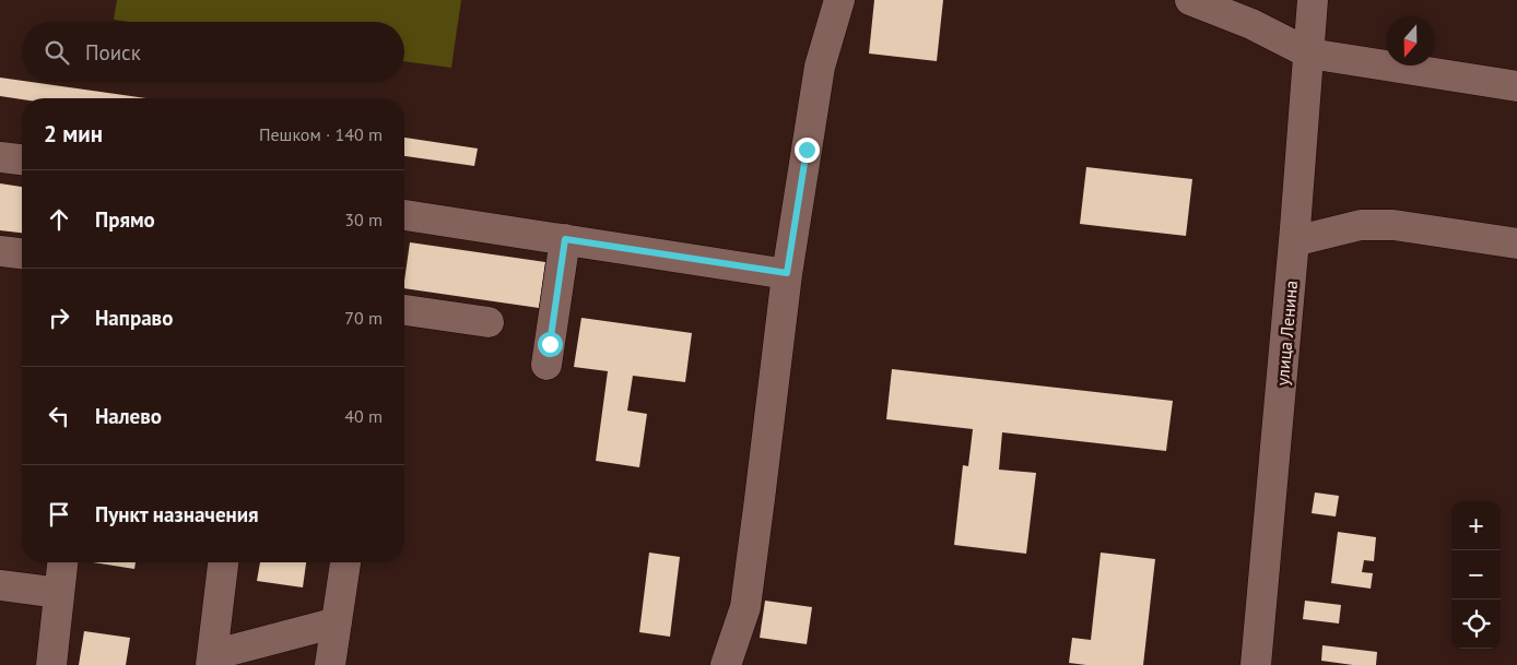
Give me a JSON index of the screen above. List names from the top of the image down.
{
  "streets": {
    "street": ["улица Ленина"]
  },
  "north": "bottom",
  "page": {
    "search": "Поиск",
    "heading": ["2 мин", "Пешком · 140 m"],
    "list": [
      ["Прямо", "30 m"],
      ["Направо", "70 m"],
      ["Налево", "40 m"],
      "Пункт назначения"
    ],
    "map_buttons": ["+", "−"]
  }
}
